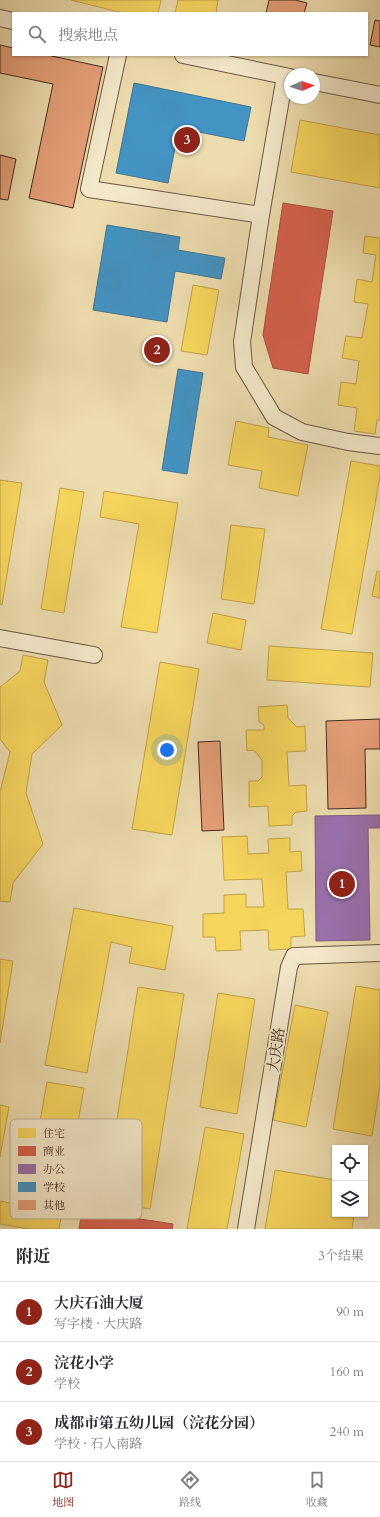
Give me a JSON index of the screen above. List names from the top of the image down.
{
  "streets": {
    "street": ["大庆路"]
  },
  "legend": [
    "住宅",
    "商业",
    "办公",
    "学校",
    "其他"
  ],
  "north": "right",
  "page": {
    "search": "搜索地点",
    "pins": ["3", "2", "1"],
    "heading": ["附近", "3个结果"],
    "list": [
      {
        "mark": "1",
        "name": "大庆石油大厦",
        "note": "写字楼 · 大庆路",
        "value": "90 m"
      },
      {
        "mark": "2",
        "name": "浣花小学",
        "note": "学校",
        "value": "160 m"
      },
      {
        "mark": "3",
        "name": "成都市第五幼儿园（浣花分园）",
        "note": "学校 · 石人南路",
        "value": "240 m"
      }
    ],
    "nav": ["地图", "路线", "收藏"]
  }
}
